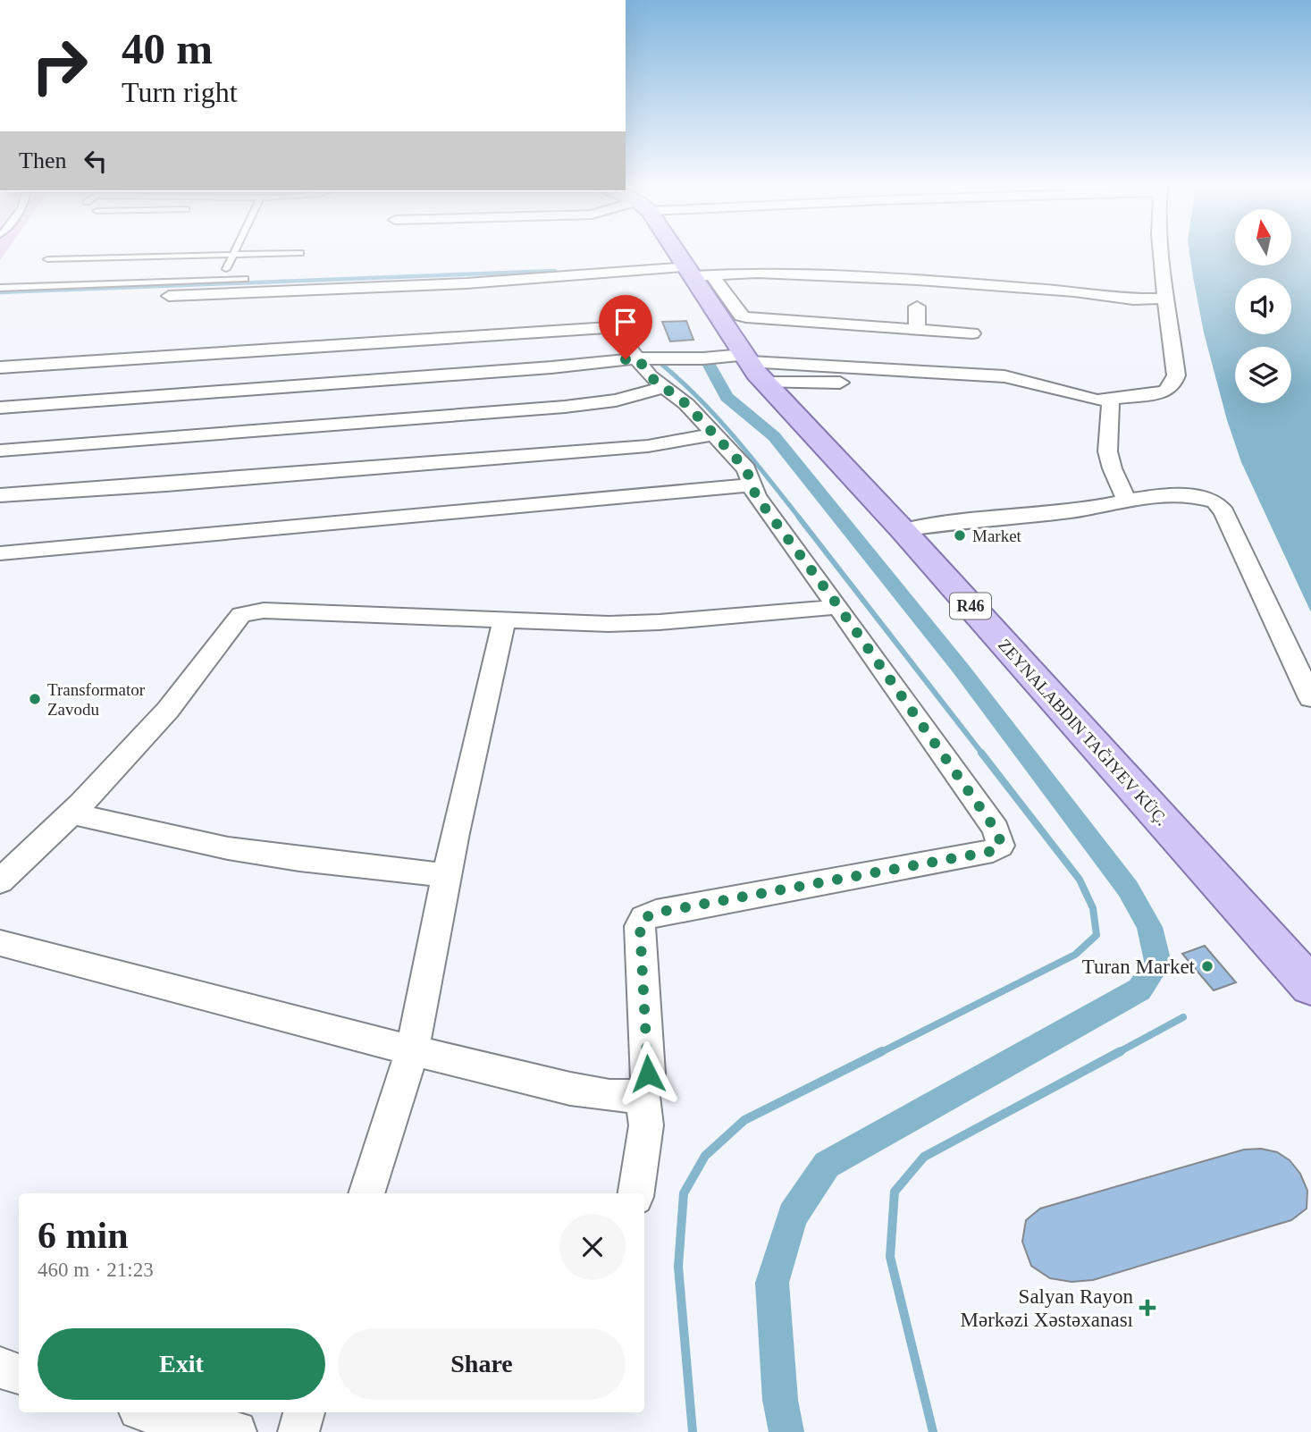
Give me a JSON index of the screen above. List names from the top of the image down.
{
  "streets": {
    "main road": ["R46"]
  },
  "places": {
    "other": ["Market", "Transformator Zavodu", "Turan Market"],
    "health": ["Salyan Rayon Mərkəzi Xəstəxanası"]
  },
  "north": "top",
  "page": {
    "turn": ["40 m", "Turn right"],
    "then": "Then",
    "heading": ["6 min", "460 m · 21:23"],
    "buttons": ["Exit", "Share"]
  }
}
